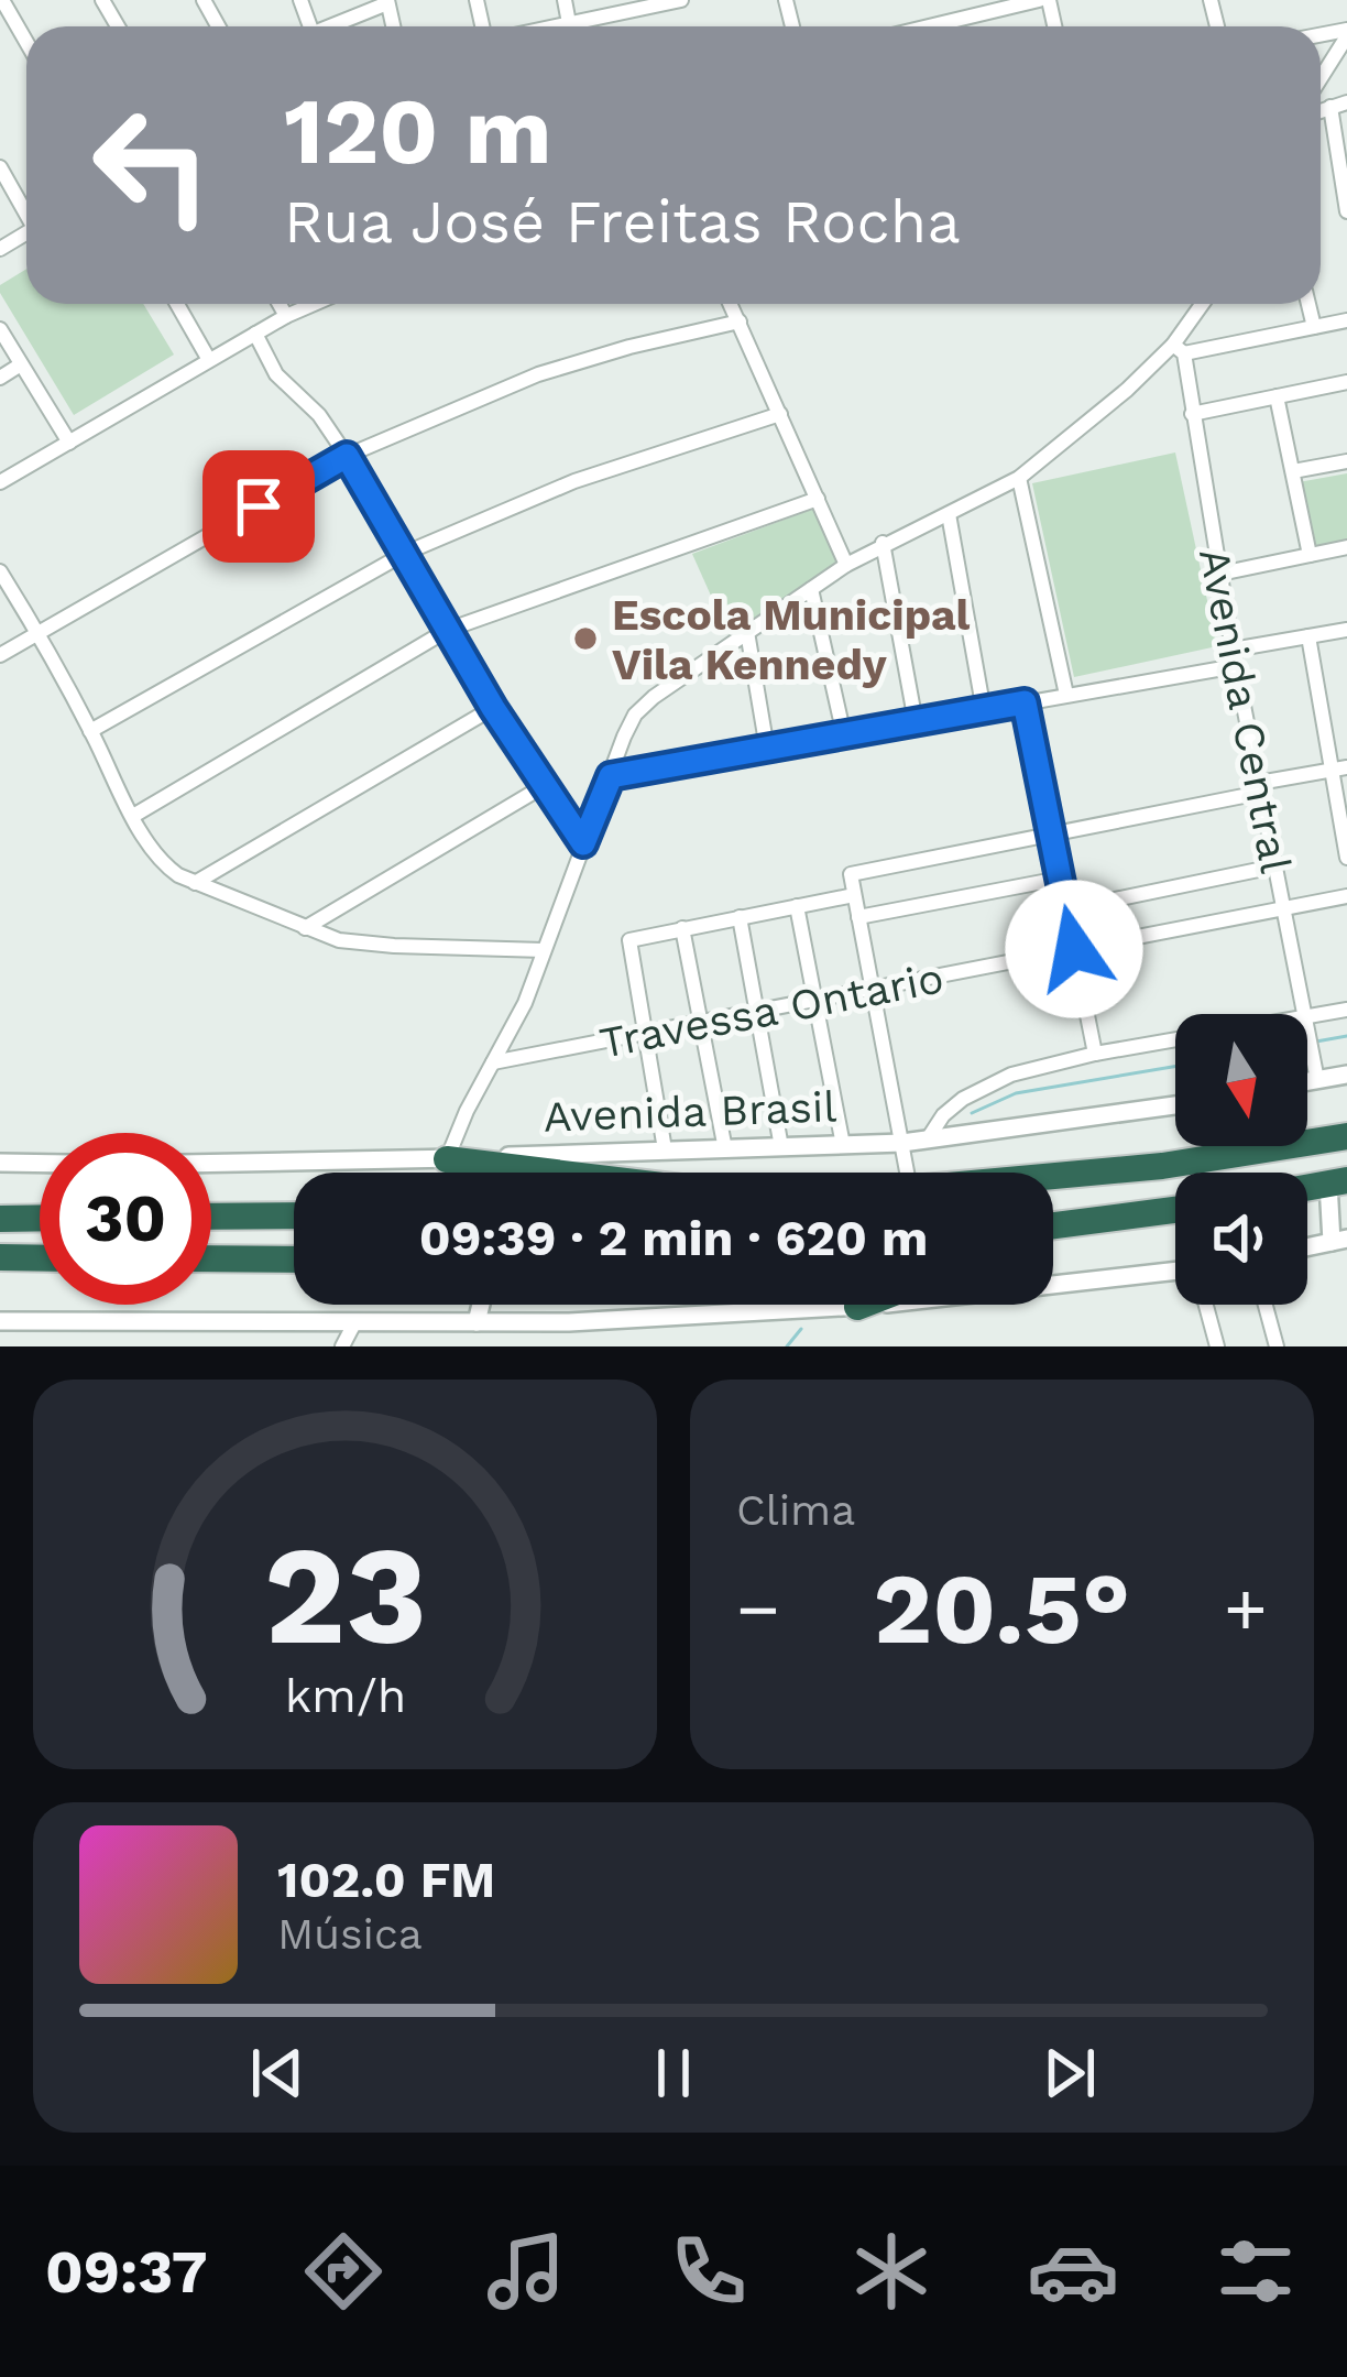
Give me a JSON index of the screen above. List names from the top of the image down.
{
  "streets": {
    "highway": ["Avenida Brasil"],
    "street": ["Avenida Central", "Travessa Ontario"]
  },
  "crossings": [
    ["Avenida Central", "Travessa Ontario"]
  ],
  "places": ["Escola Municipal Vila Kennedy"],
  "north": "bottom",
  "page": {
    "turn": ["120 m", "Rua José Freitas Rocha"],
    "limit": "30",
    "trip": "09:39 · 2 min · 620 m",
    "tile": "Clima",
    "heat": ["−", "20.5°", "+"],
    "song": ["102.0 FM", "Música"],
    "tabs": "09:37",
    "gauge": ["23", "km/h"]
  }
}
